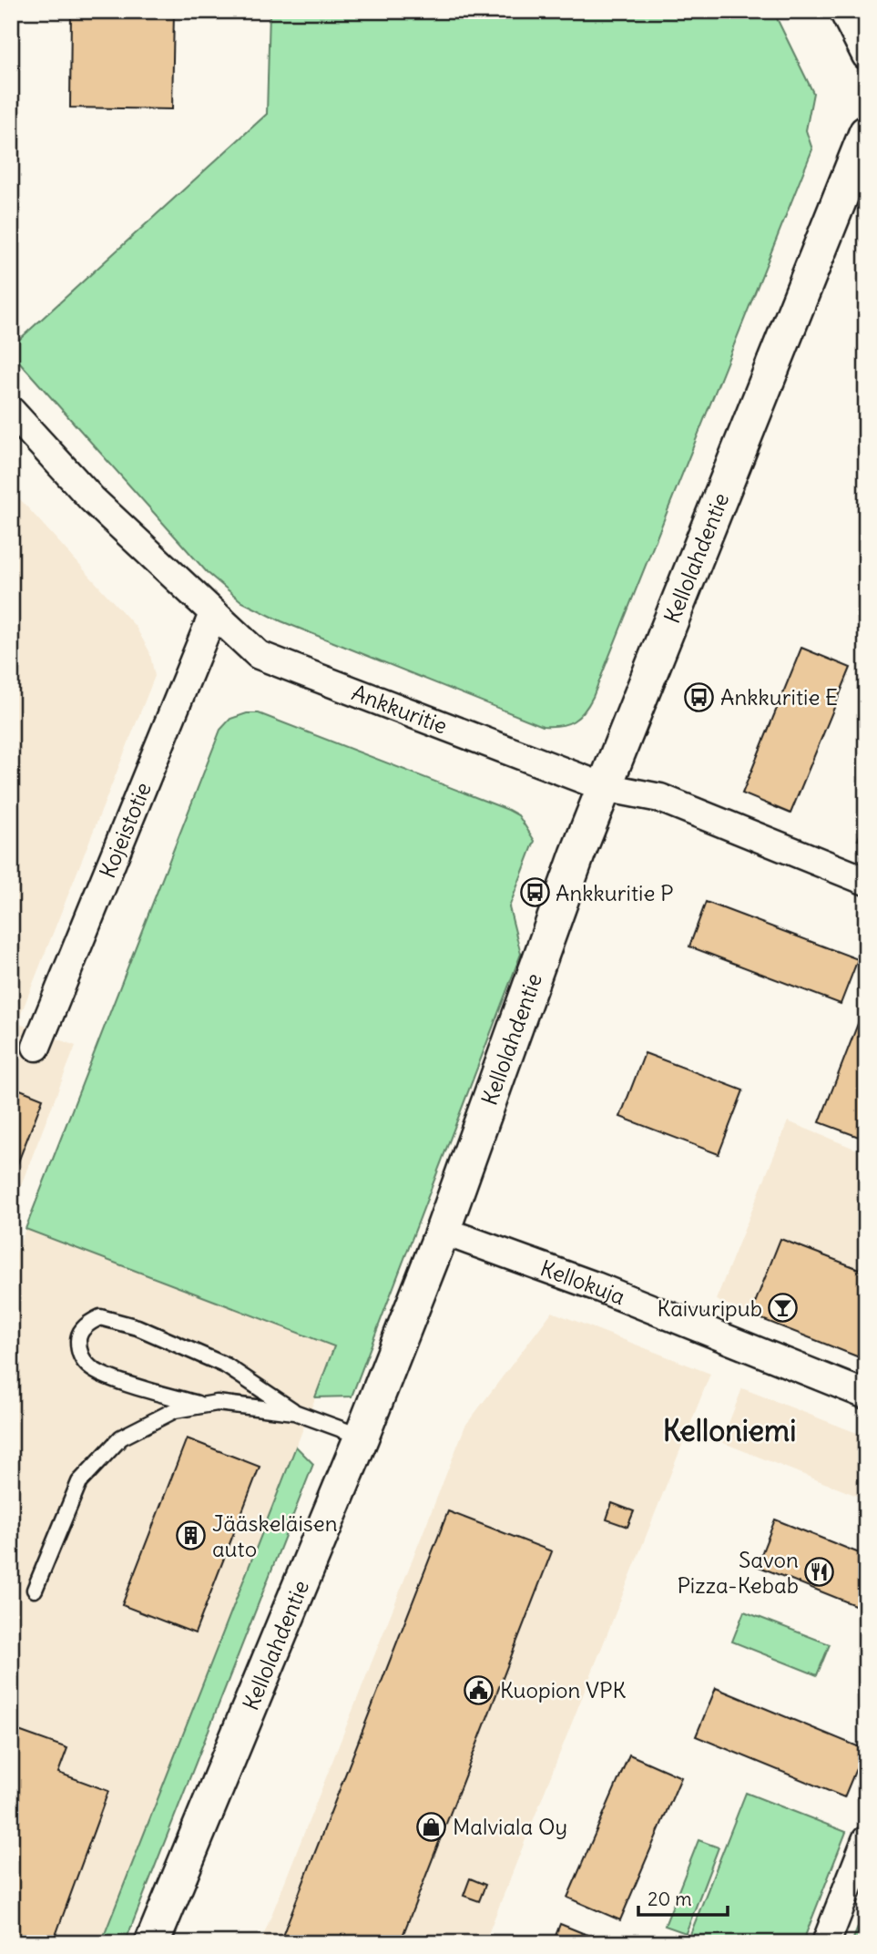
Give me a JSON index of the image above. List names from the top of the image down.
{
  "streets": {
    "street": [
      "Kellolahdentie",
      "Ankkuritie",
      "Kojeistotie",
      "Kellokuja"
    ]
  },
  "crossings": [
    ["Kellolahdentie", "Ankkuritie"],
    ["Kellolahdentie", "Kellokuja"],
    ["Ankkuritie", "Kojeistotie"]
  ],
  "districts": ["Kelloniemi"],
  "places": {
    "bus stop": ["Ankkuritie E", "Ankkuritie P"],
    "bar": ["Kaivuripub"],
    "building": ["Jääskeläisen auto"],
    "restaurant": ["Savon Pizza-Kebab"],
    "public building": ["Kuopion VPK"],
    "shop": ["Malviala Oy"]
  },
  "scale_bar": "20 m"
}
